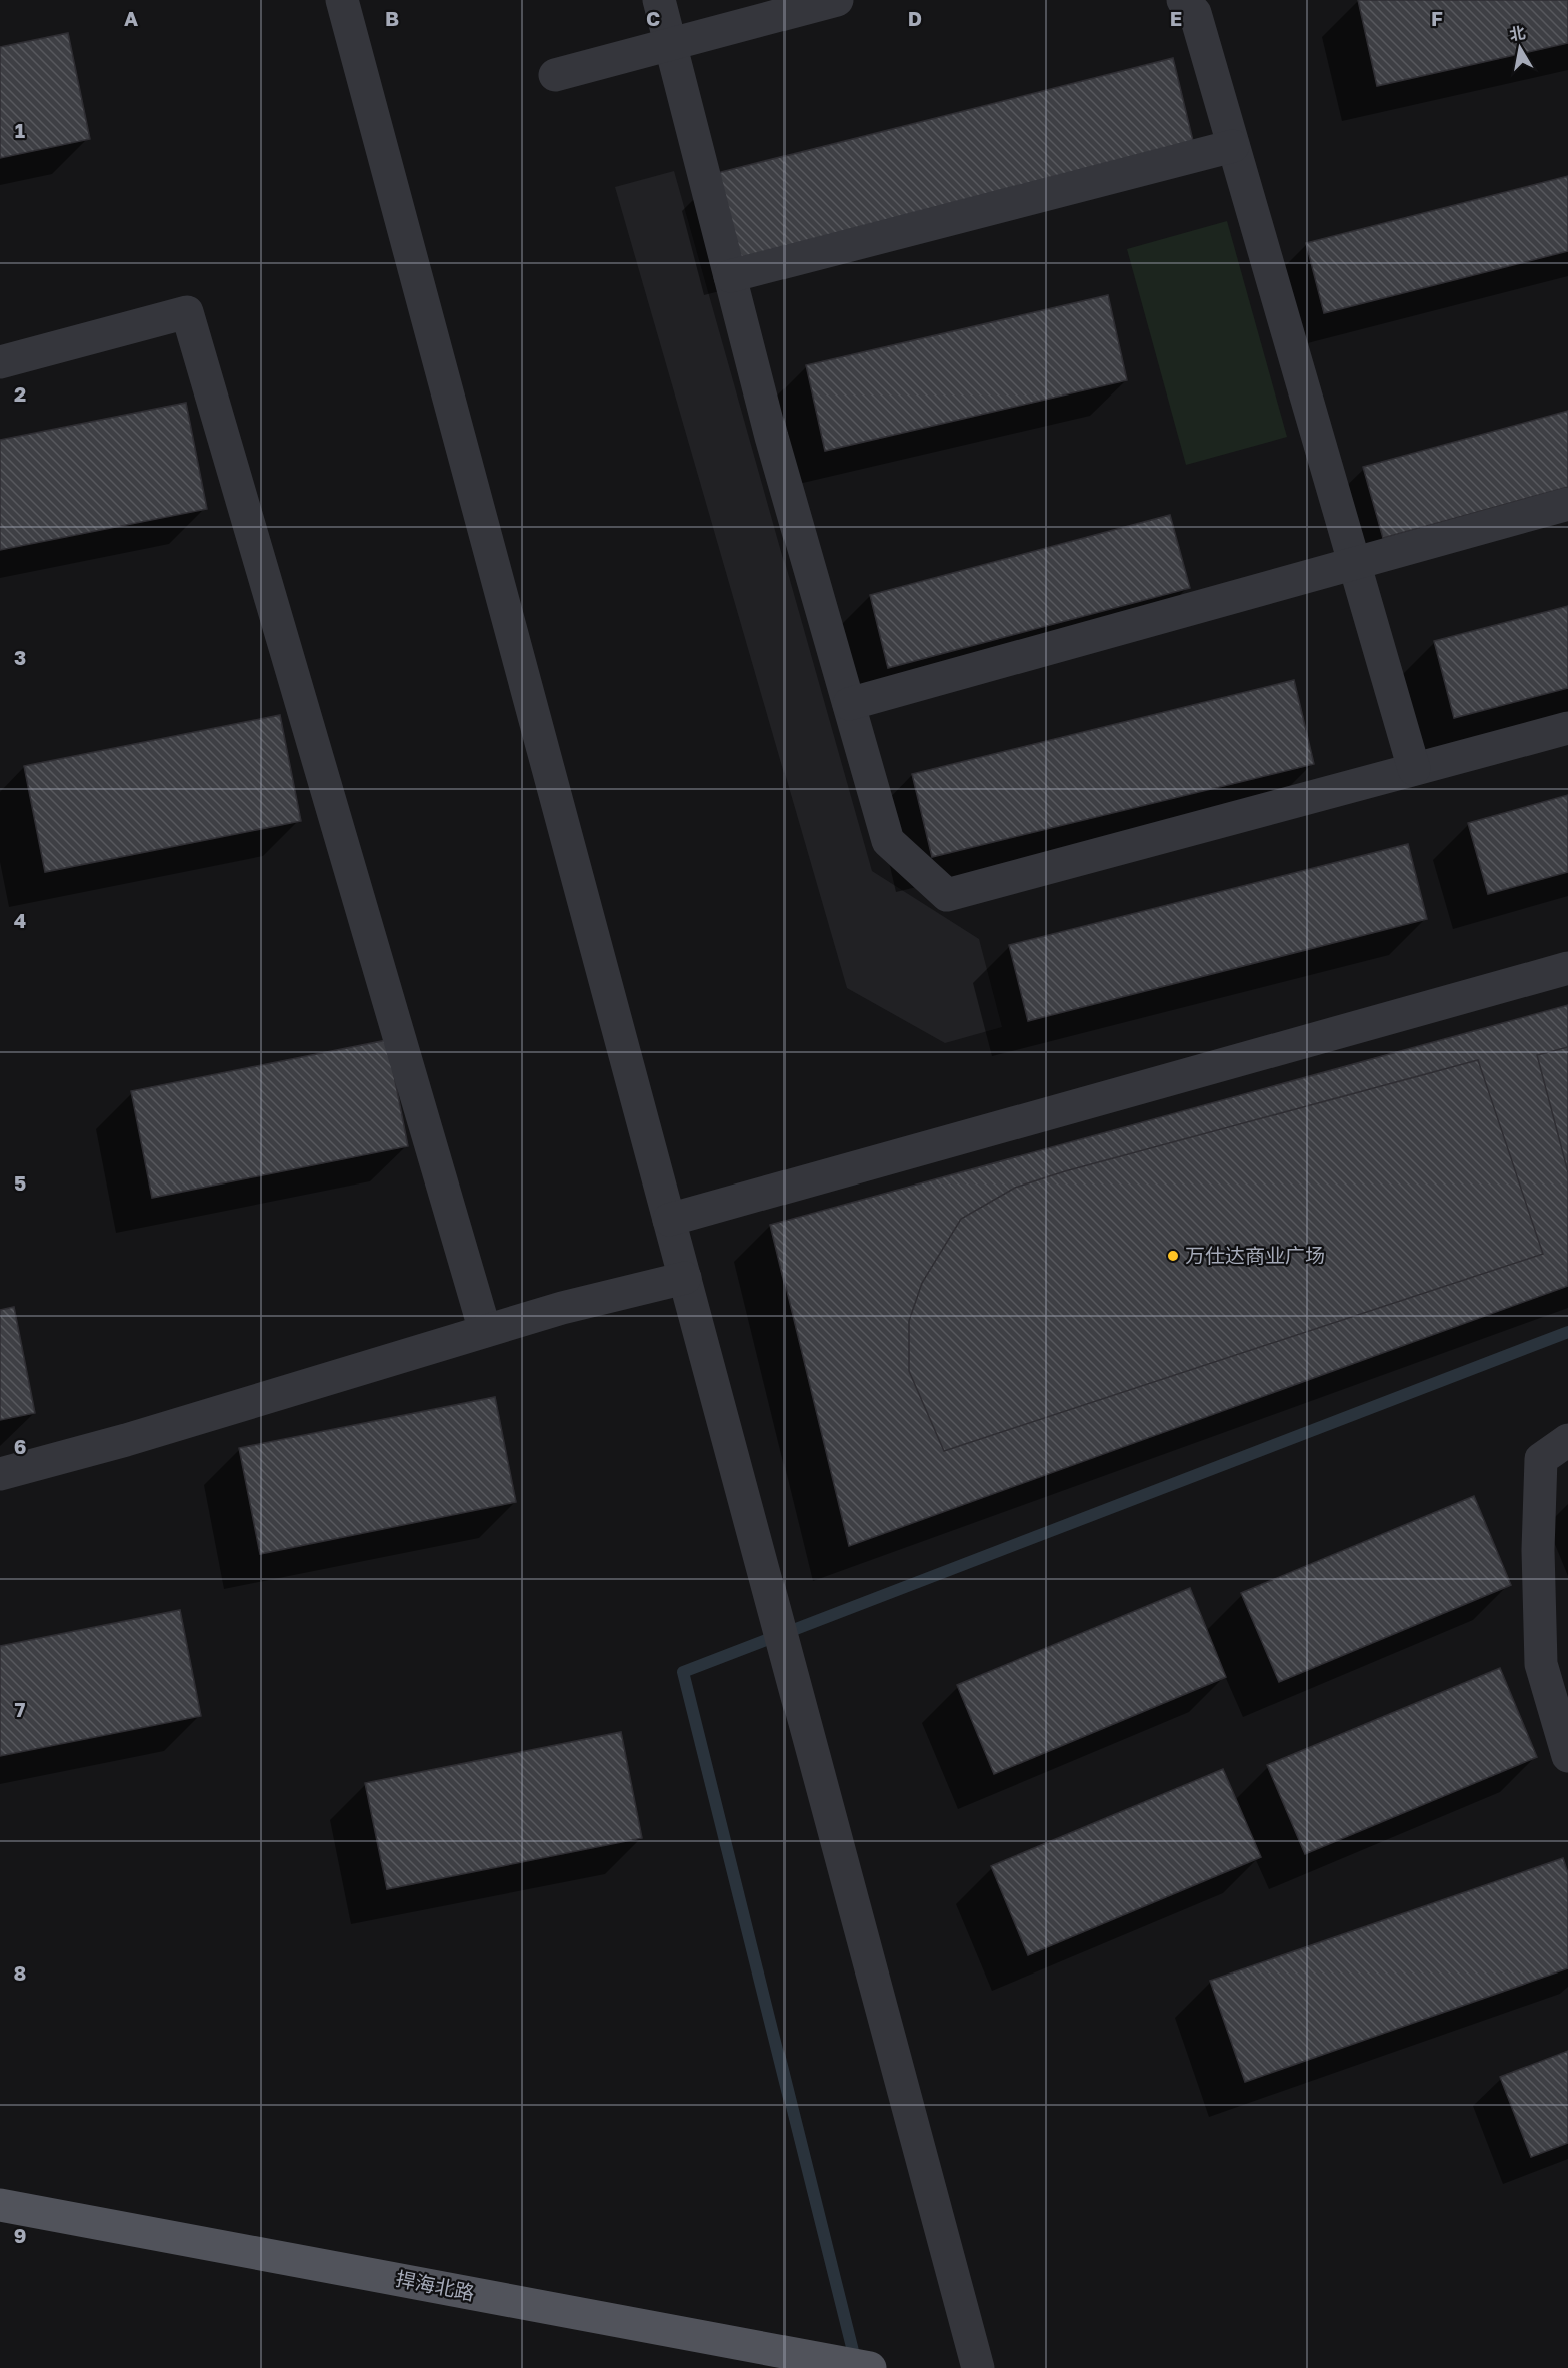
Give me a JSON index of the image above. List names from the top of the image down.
{
  "streets": {
    "main road": ["捍海北路"]
  },
  "places": ["万仕达商业广场"],
  "north": "top",
  "grid": {
    "columns": [
      "A",
      "B",
      "C",
      "D",
      "E",
      "F"
    ],
    "rows": [
      "1",
      "2",
      "3",
      "4",
      "5",
      "6",
      "7",
      "8",
      "9"
    ]
  }
}
